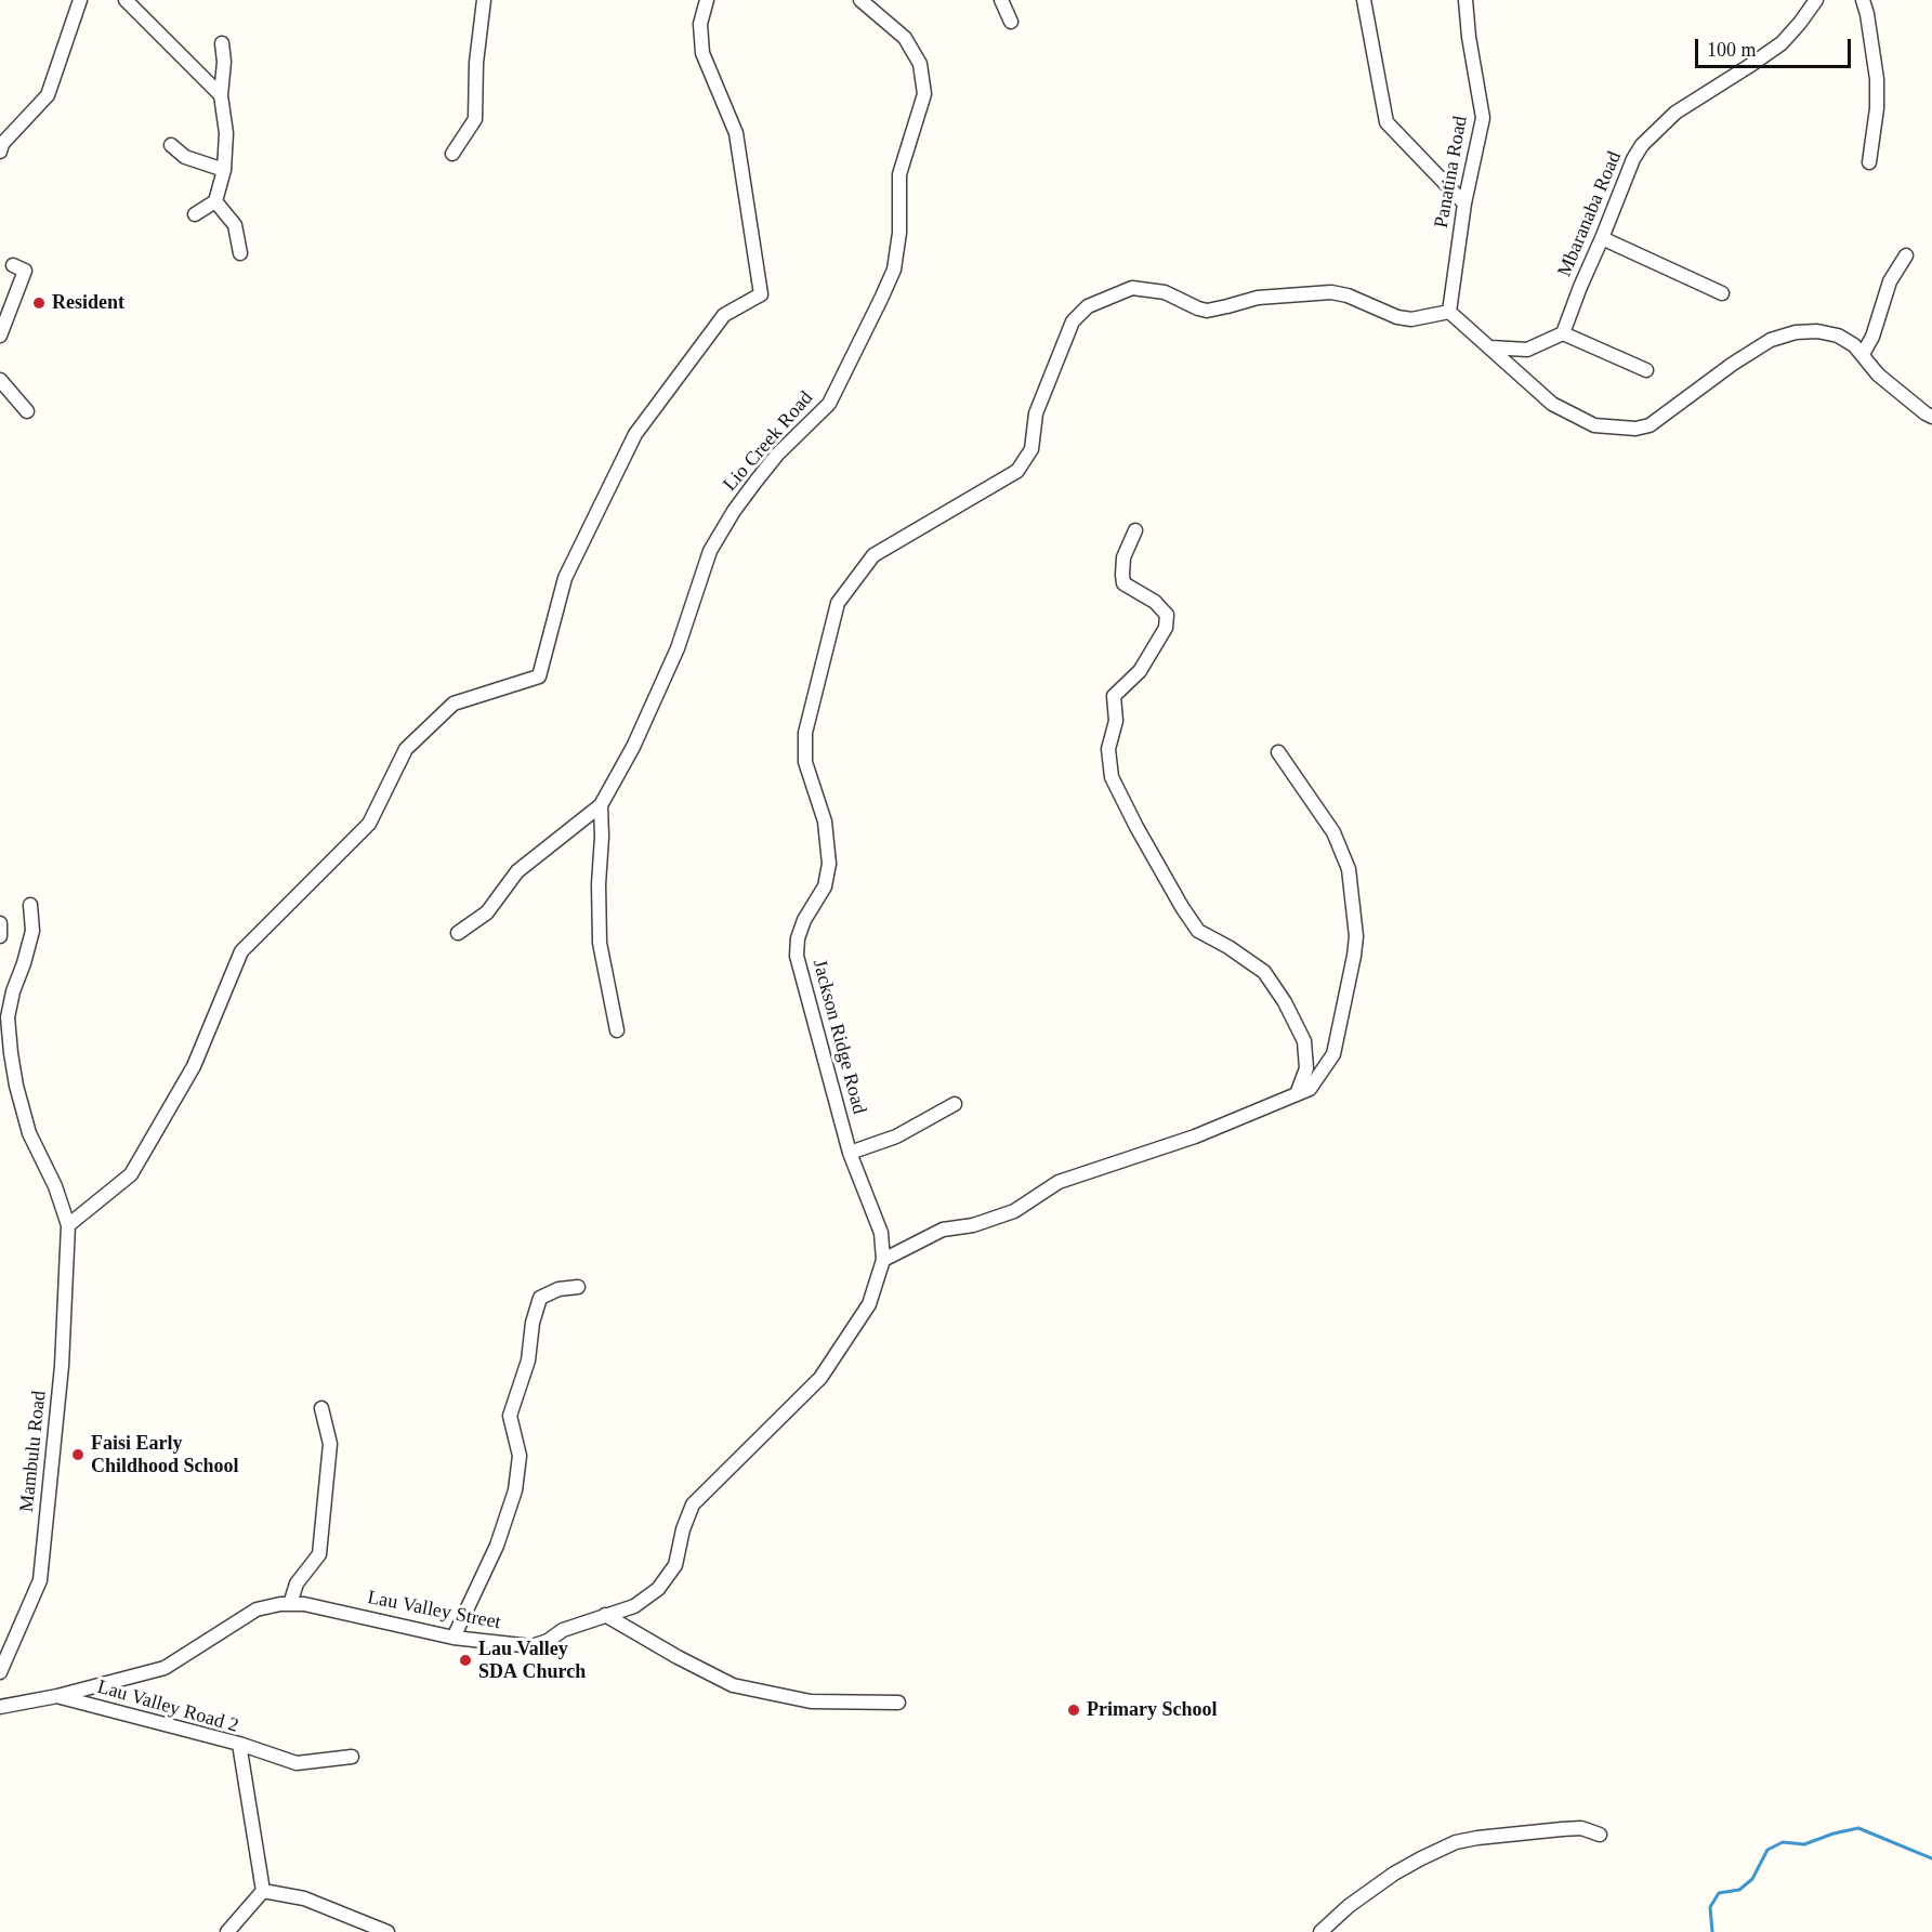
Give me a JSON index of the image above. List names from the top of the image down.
{
  "streets": {
    "street": [
      "Panatina Road",
      "Mbaranaba Road",
      "Lio Creek Road",
      "Jackson Ridge Road",
      "Mambulu Road",
      "Lau Valley Street",
      "Lau Valley Road 2"
    ]
  },
  "crossings": [
    ["Panatina Road", "Jackson Ridge Road"],
    ["Jackson Ridge Road", "Lau Valley Street"],
    ["Lau Valley Street", "Lau Valley Road 2"]
  ],
  "places": [
    "Resident",
    "Faisi Early Childhood School",
    "Lau Valley SDA Church",
    "Primary School"
  ],
  "scale_bar": "100 m"
}
